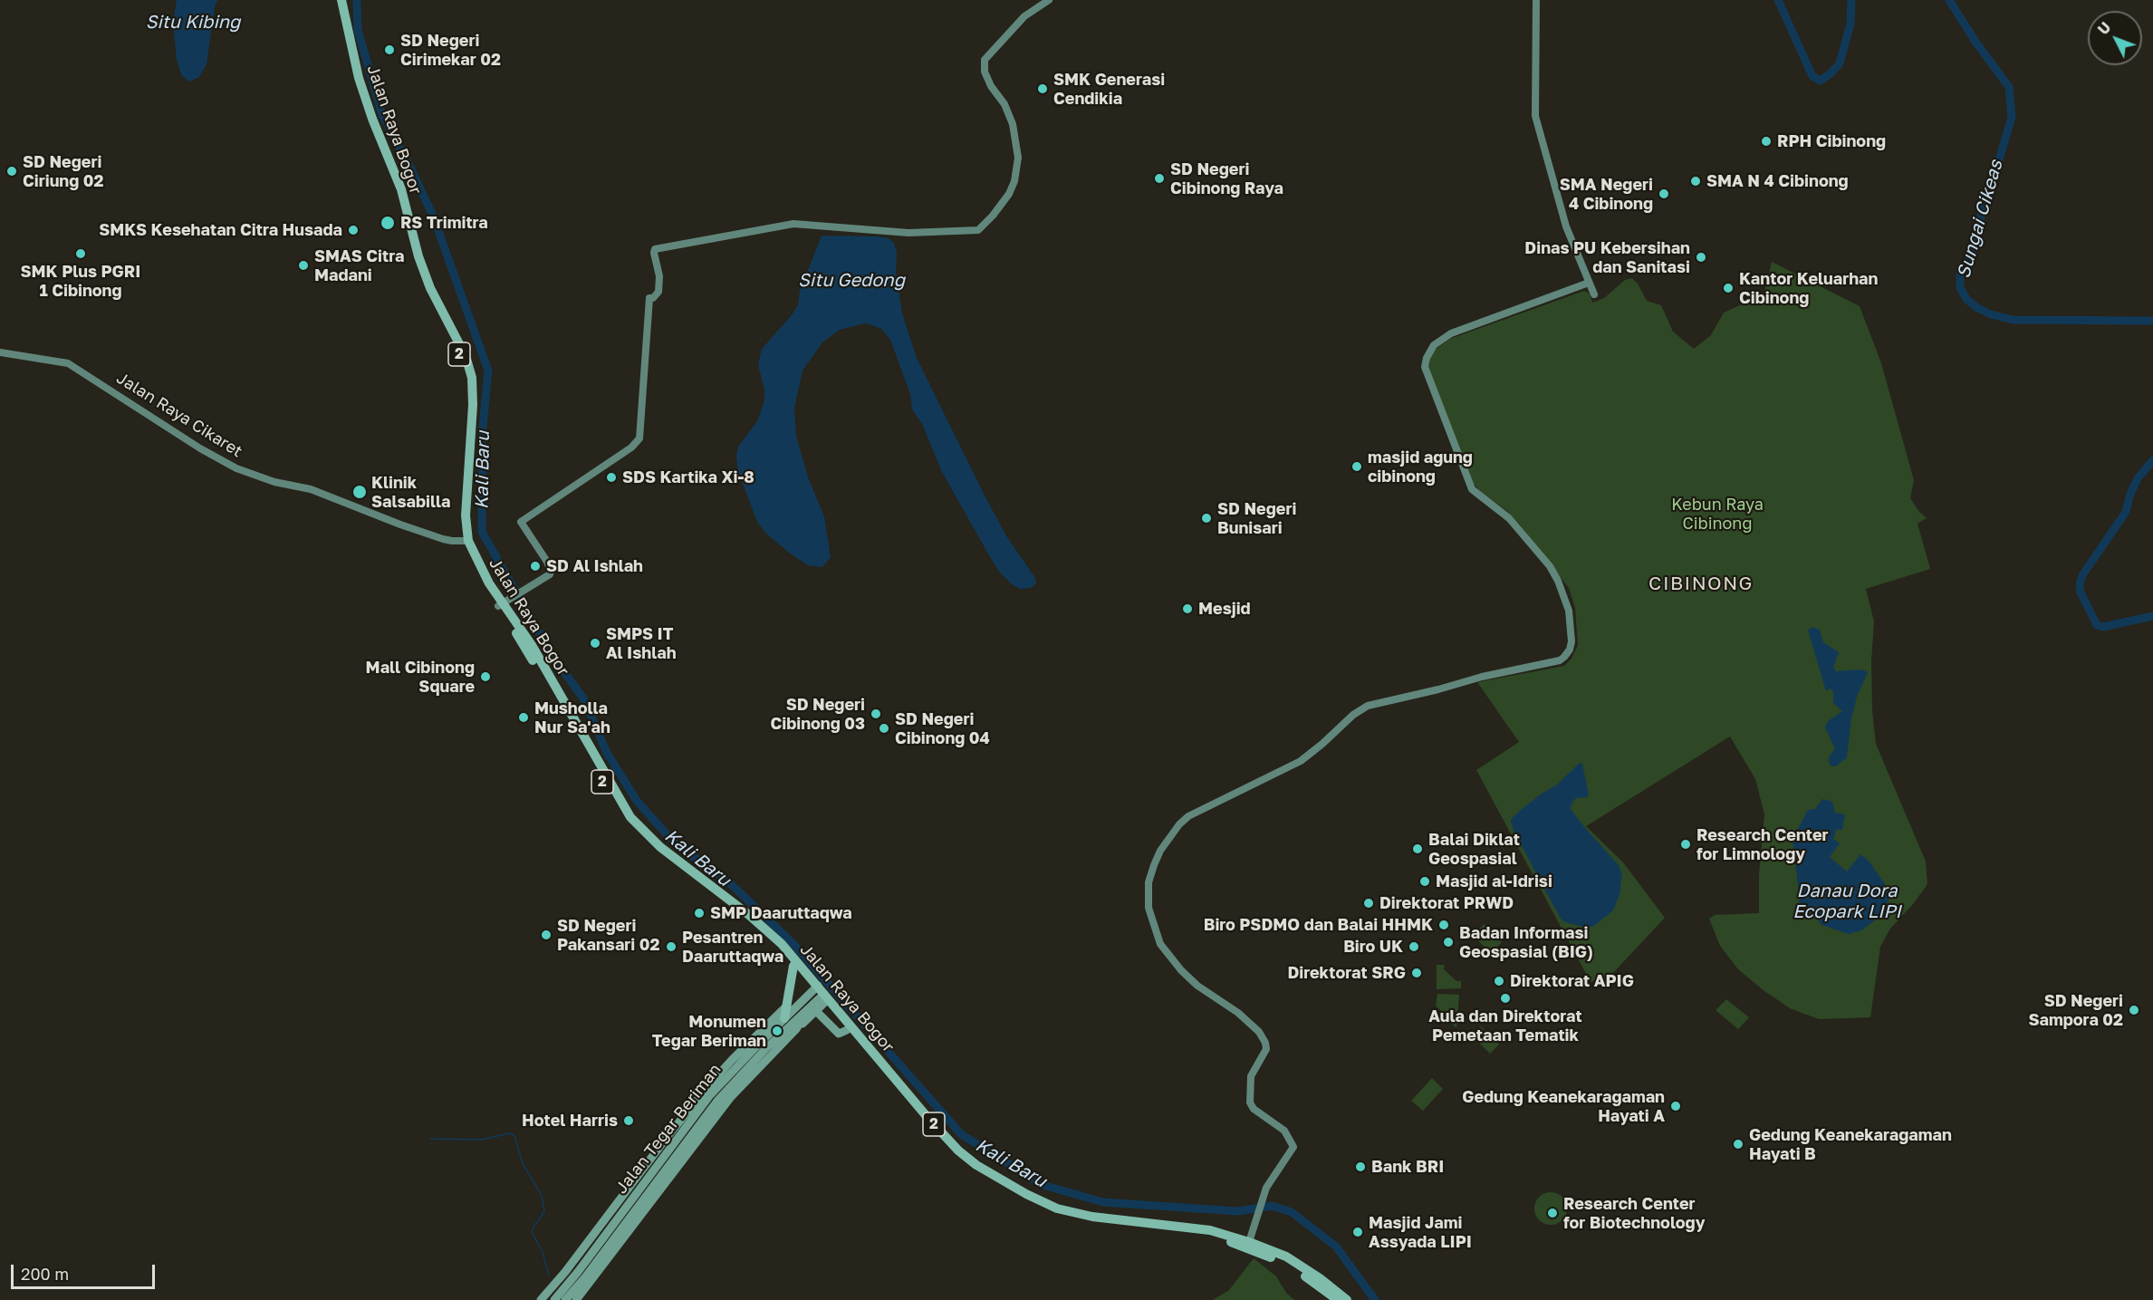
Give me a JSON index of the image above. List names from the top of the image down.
{
  "streets": {
    "highway": ["Jalan Raya Bogor", "2"],
    "main road": ["Jalan Tegar Beriman"],
    "street": ["Jalan Raya Cikaret"]
  },
  "crossings": [
    ["Jalan Raya Bogor", "Jalan Raya Cikaret"],
    ["Jalan Raya Bogor", "Jalan Tegar Beriman"]
  ],
  "districts": ["CIBINONG"],
  "water": [
    "Situ Kibing",
    "Sungai Cikeas",
    "Situ Gedong",
    "Kali Baru",
    "Danau Dora Ecopark LIPI"
  ],
  "parks": ["Kebun Raya Cibinong"],
  "places": [
    "SD Negeri Cirimekar 02",
    "SMK Generasi Cendikia",
    "RPH Cibinong",
    "SD Negeri Ciriung 02",
    "SD Negeri Cibinong Raya",
    "SMA N 4 Cibinong",
    "SMA Negeri 4 Cibinong",
    "RS Trimitra",
    "SMKS Kesehatan Citra Husada",
    "SMK Plus PGRI 1 Cibinong",
    "Dinas PU Kebersihan dan Sanitasi",
    "SMAS Citra Madani",
    "Kantor Keluarhan Cibinong",
    "masjid agung cibinong",
    "SDS Kartika Xi-8",
    "Klinik Salsabilla",
    "SD Negeri Bunisari",
    "SD Al Ishlah",
    "Mesjid",
    "SMPS IT Al Ishlah",
    "Mall Cibinong Square",
    "SD Negeri Cibinong 03",
    "Musholla Nur Sa'ah",
    "SD Negeri Cibinong 04",
    "Research Center for Limnology",
    "Balai Diklat Geospasial",
    "Masjid al-Idrisi",
    "Direktorat PRWD",
    "SMP Daaruttaqwa",
    "Biro PSDMO dan Balai HHMK",
    "SD Negeri Pakansari 02",
    "Badan Informasi Geospasial (BIG)",
    "Pesantren Daaruttaqwa",
    "Biro UK",
    "Direktorat SRG",
    "Direktorat APIG",
    "Aula dan Direktorat Pemetaan Tematik",
    "SD Negeri Sampora 02",
    "Monumen Tegar Beriman",
    "Gedung Keanekaragaman Hayati A",
    "Hotel Harris",
    "Gedung Keanekaragaman Hayati B",
    "Bank BRI",
    "Research Center for Biotechnology",
    "Masjid Jami Assyada LIPI"
  ],
  "scale_bar": "200 m",
  "north": "top left"
}
